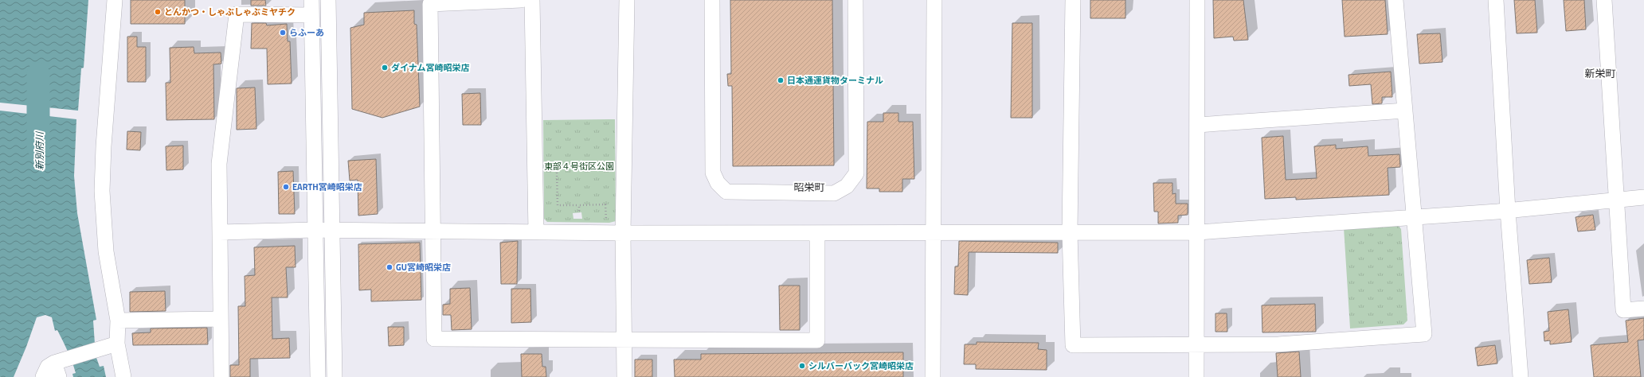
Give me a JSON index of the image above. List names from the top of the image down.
{
  "districts": ["新栄町", "昭栄町"],
  "water": ["新別府川"],
  "parks": ["東部４号街区公園"],
  "places": [
    "とんかつ・しゃぶしゃぶミヤチク",
    "らふーあ",
    "ダイナム宮崎昭栄店",
    "日本通運貨物ターミナル",
    "EARTH宮崎昭栄店",
    "GU宮崎昭栄店",
    "シルバーバック宮崎昭栄店"
  ]
}
